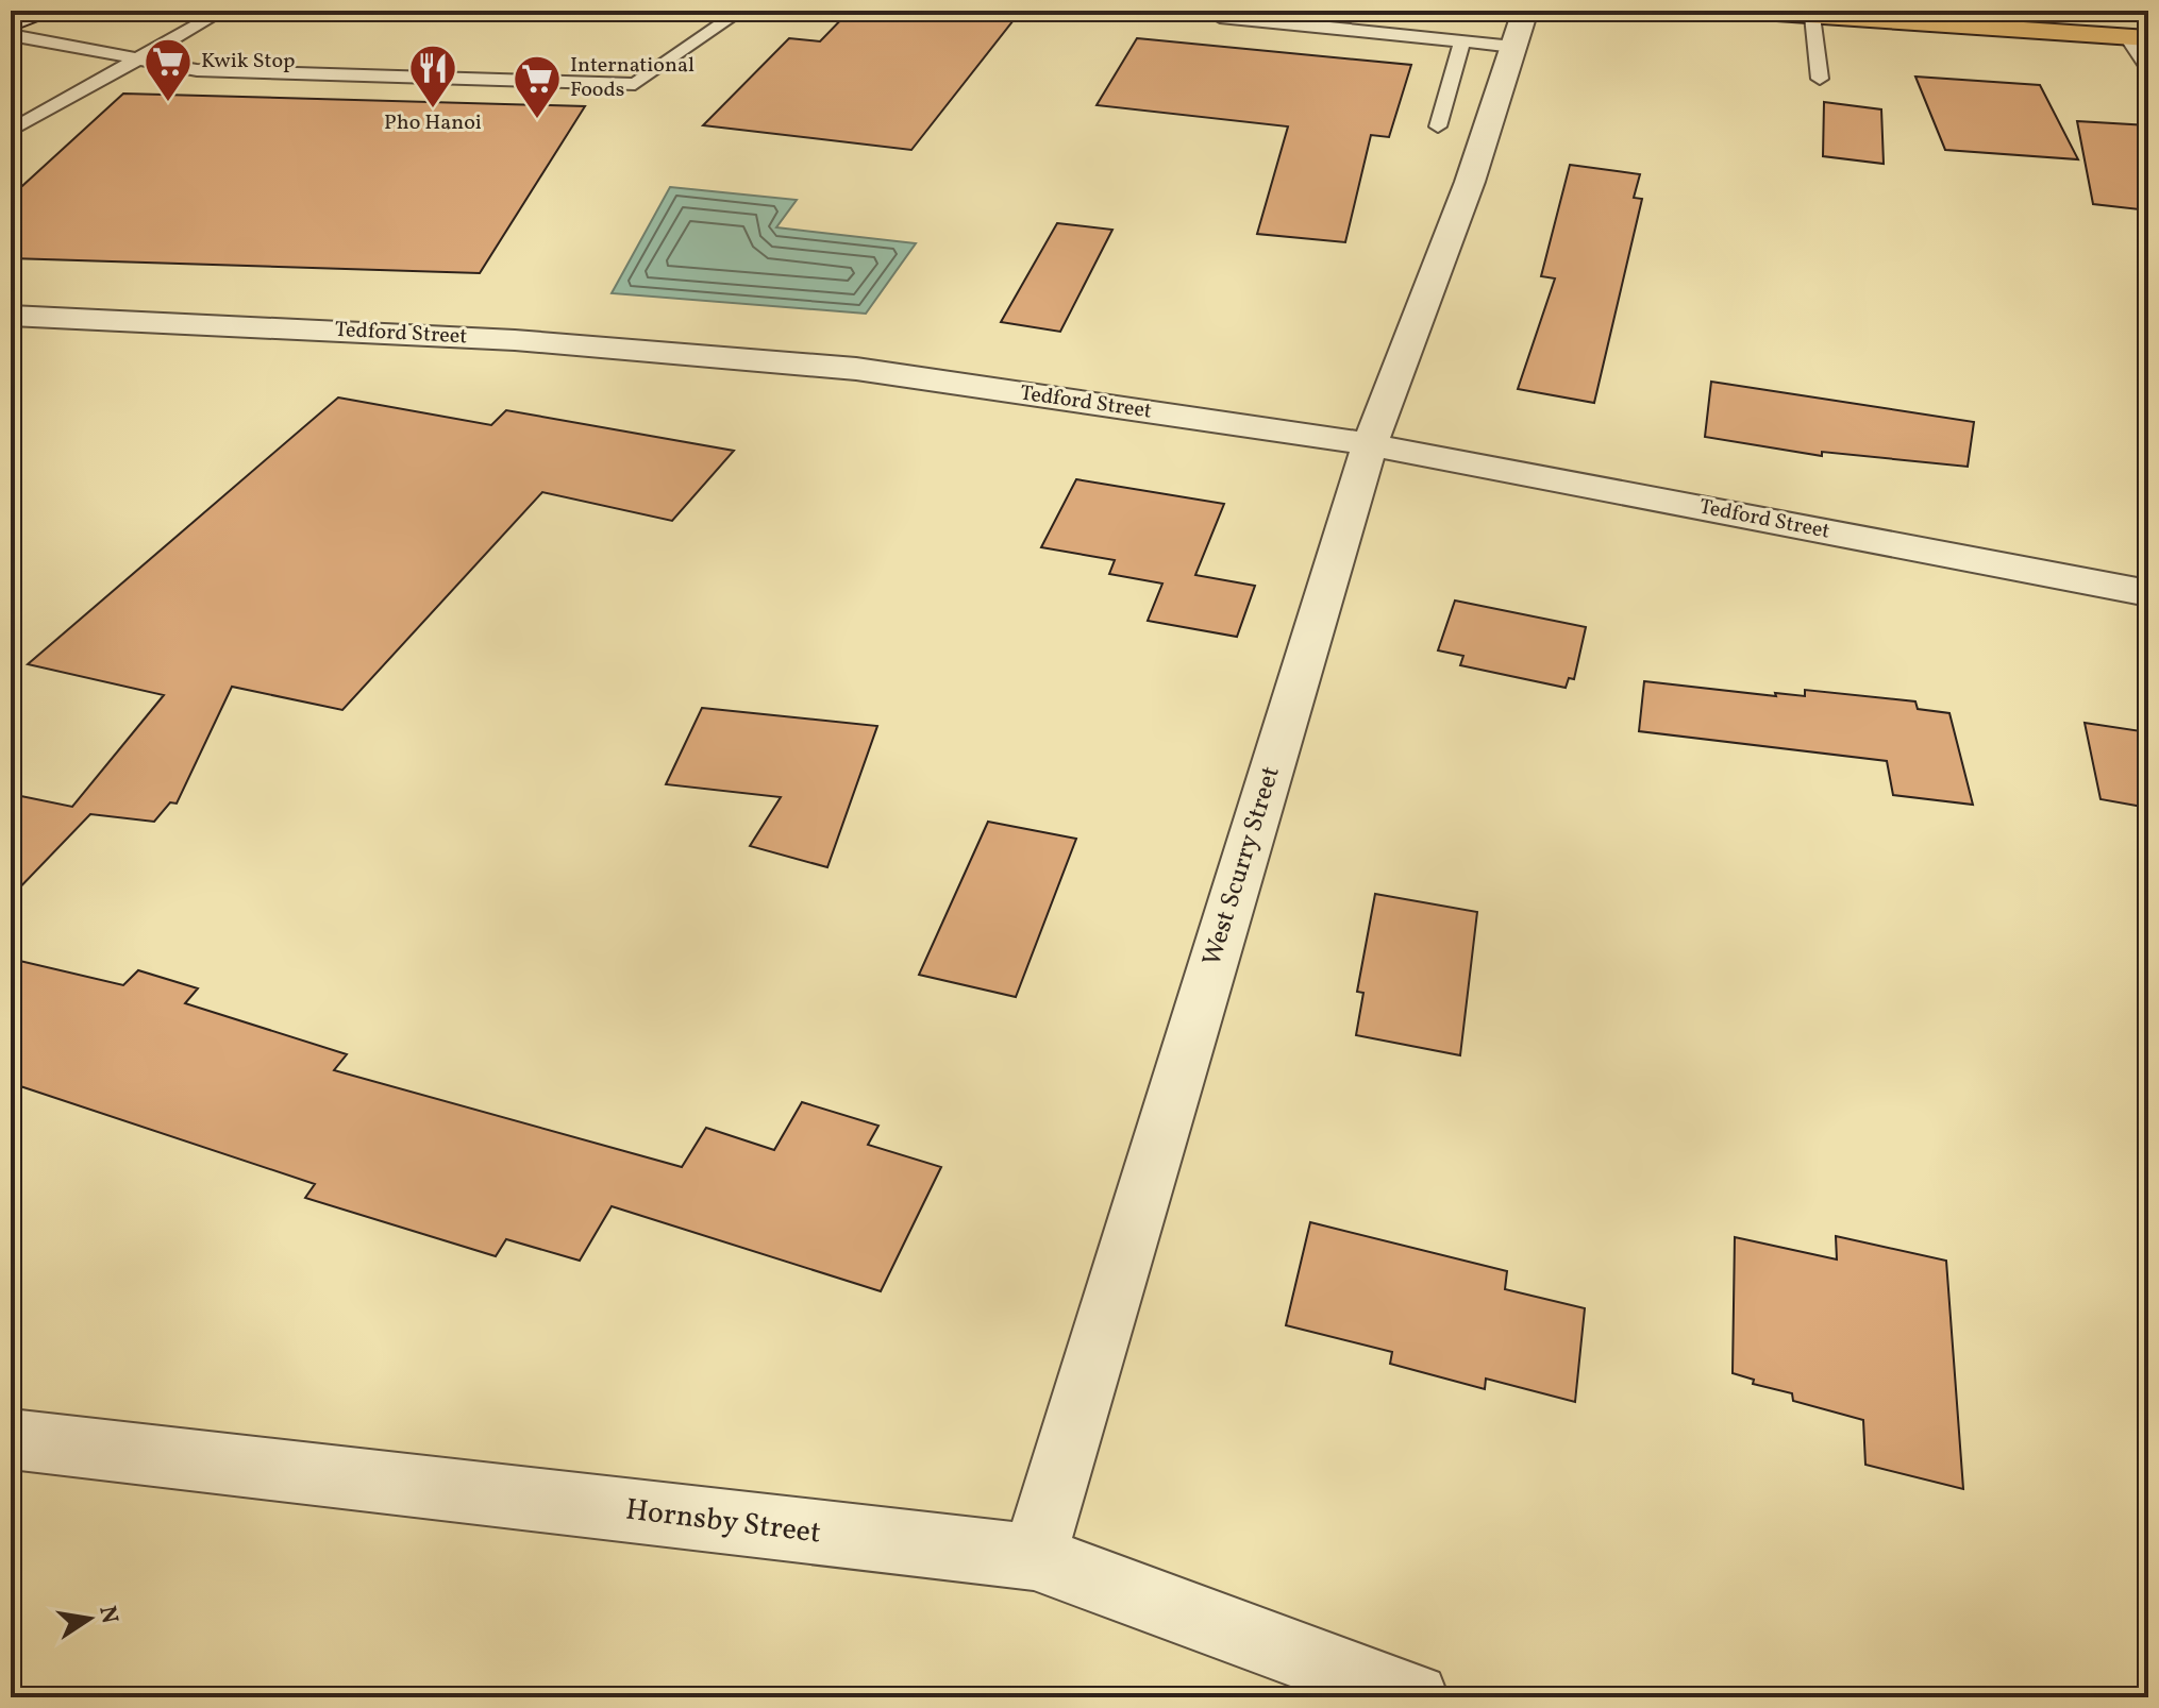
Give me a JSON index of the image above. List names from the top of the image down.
{
  "streets": {
    "street": ["Tedford Street", "West Scurry Street", "Hornsby Street"]
  },
  "crossings": [
    ["Tedford Street", "West Scurry Street"],
    ["West Scurry Street", "Hornsby Street"]
  ],
  "places": {
    "supermarket": ["Kwik Stop", "International Foods"],
    "restaurant": ["Pho Hanoi"]
  },
  "north": "right"
}
